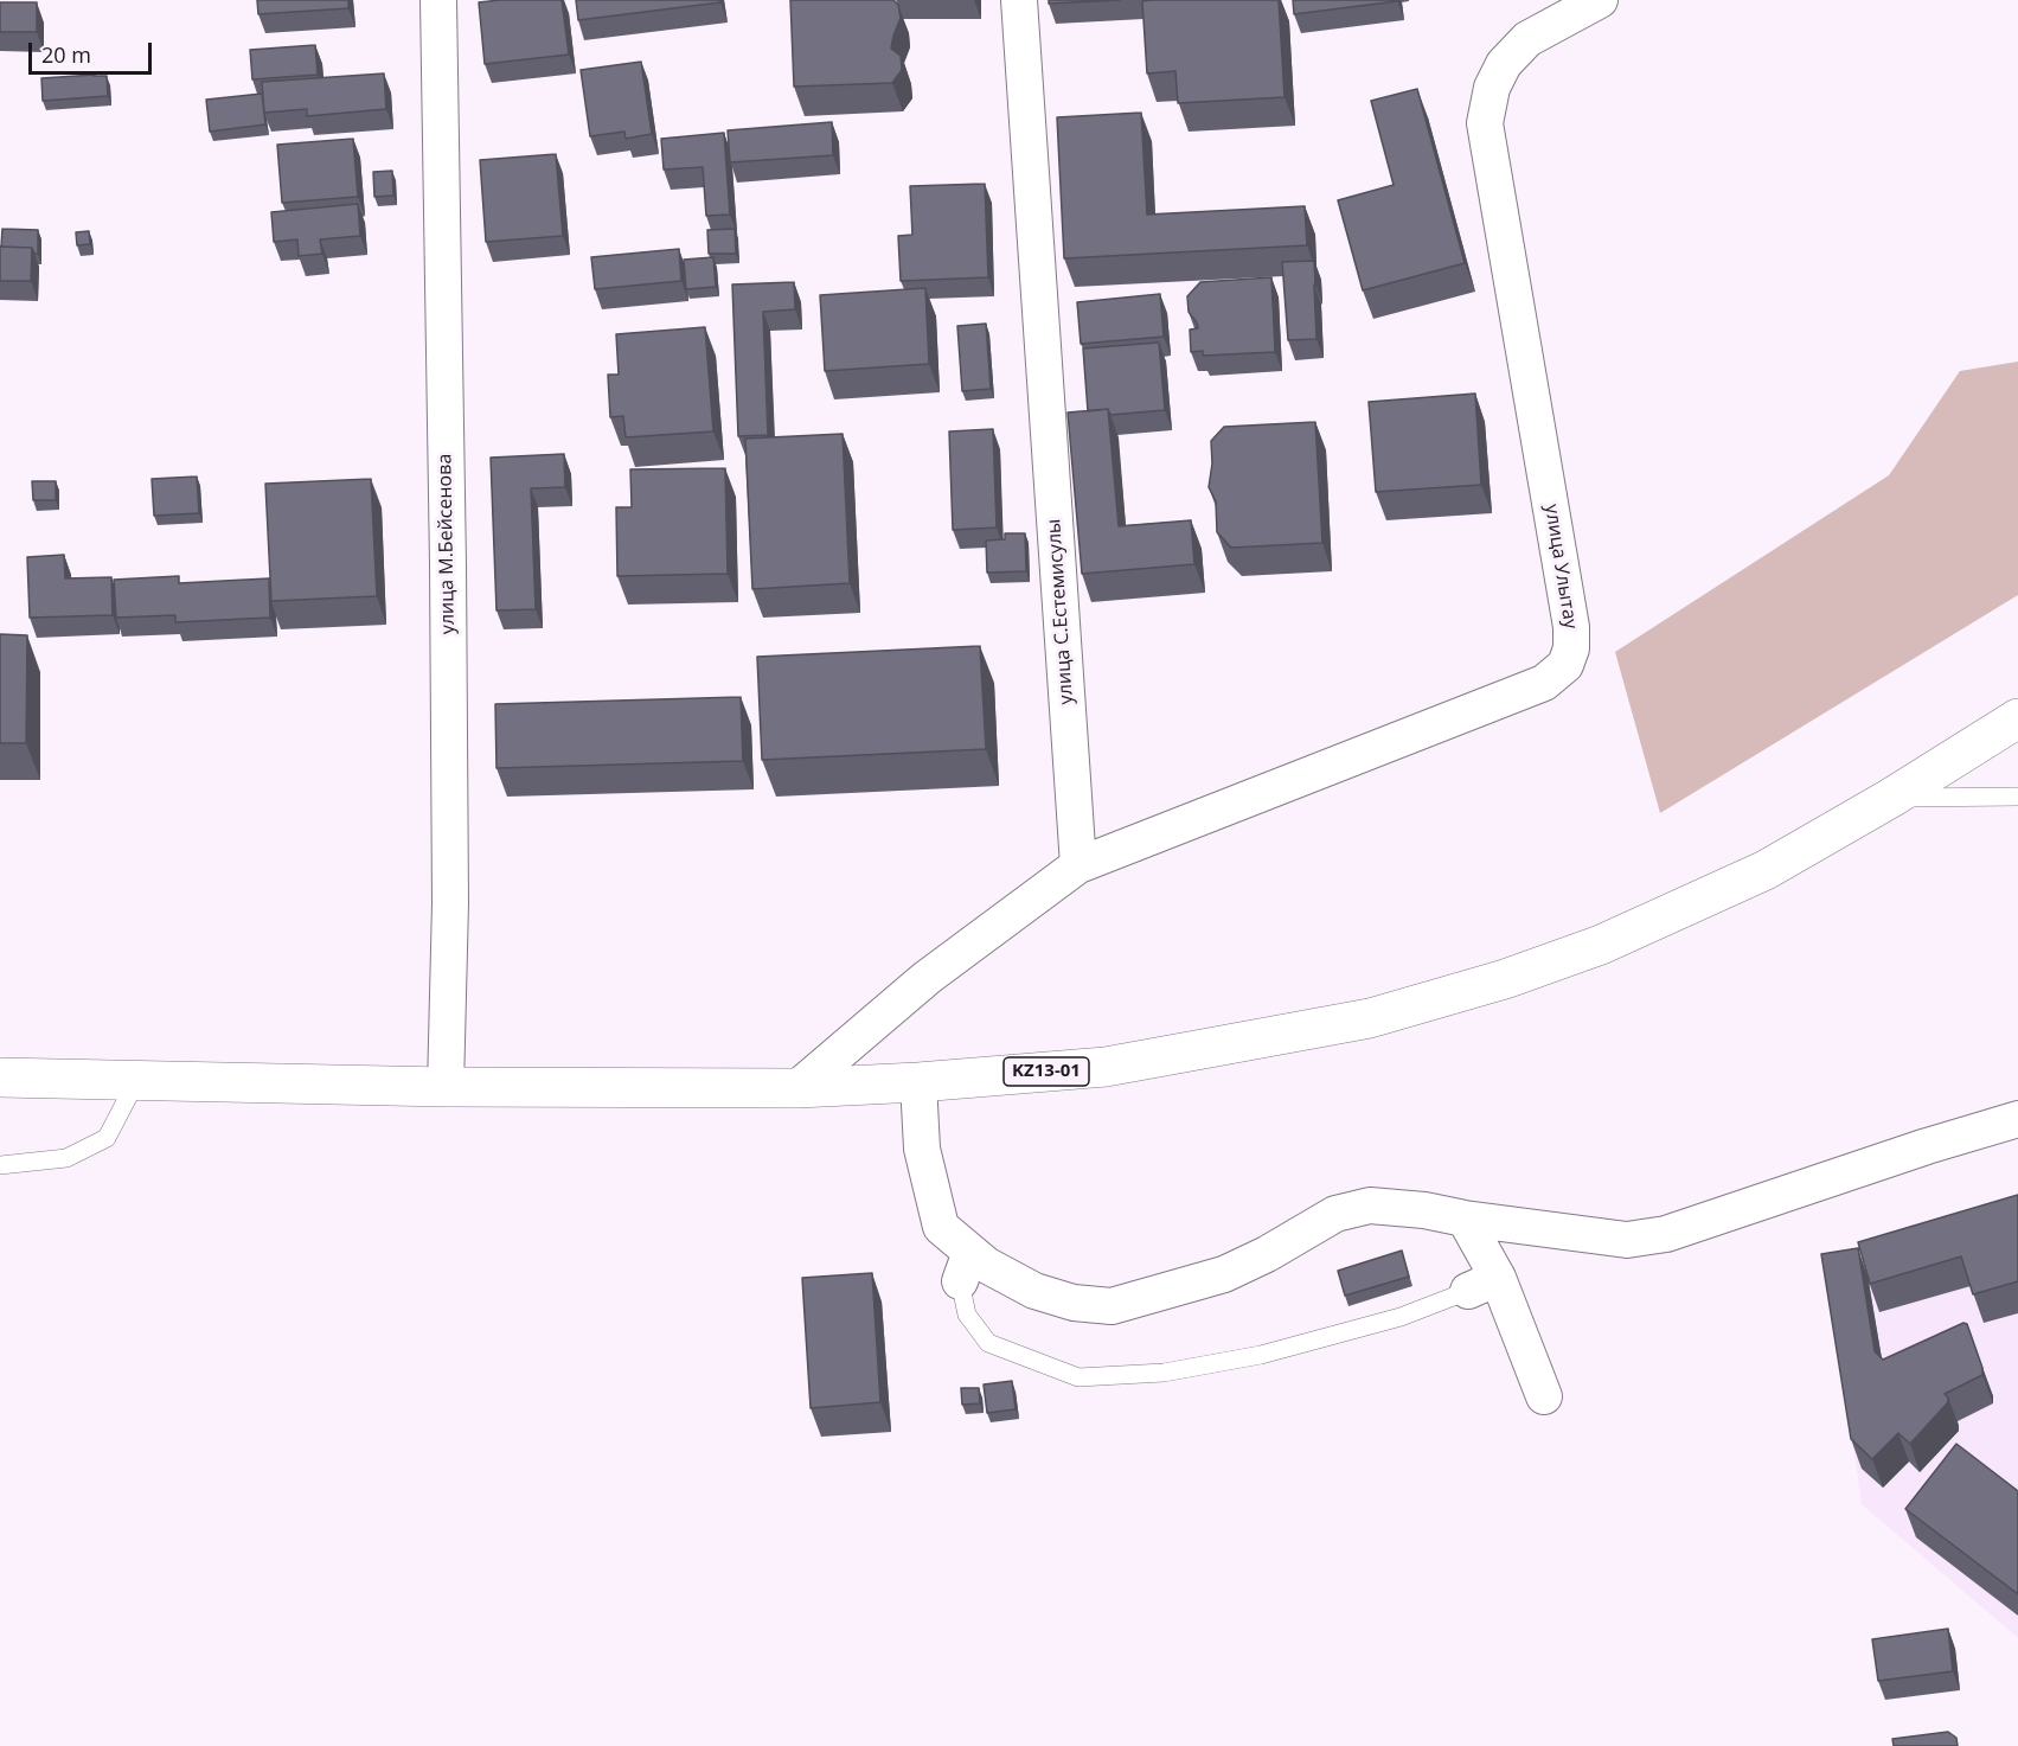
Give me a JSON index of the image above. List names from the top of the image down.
{
  "streets": {
    "highway": ["KZ13-01"],
    "street": ["улица М.Бейсенова", "улица Улытау", "улица С.Естемисулы"]
  },
  "crossings": [
    ["улица М.Бейсенова", "KZ13-01"],
    ["улица Улытау", "улица С.Естемисулы"]
  ],
  "scale_bar": "20 m"
}
